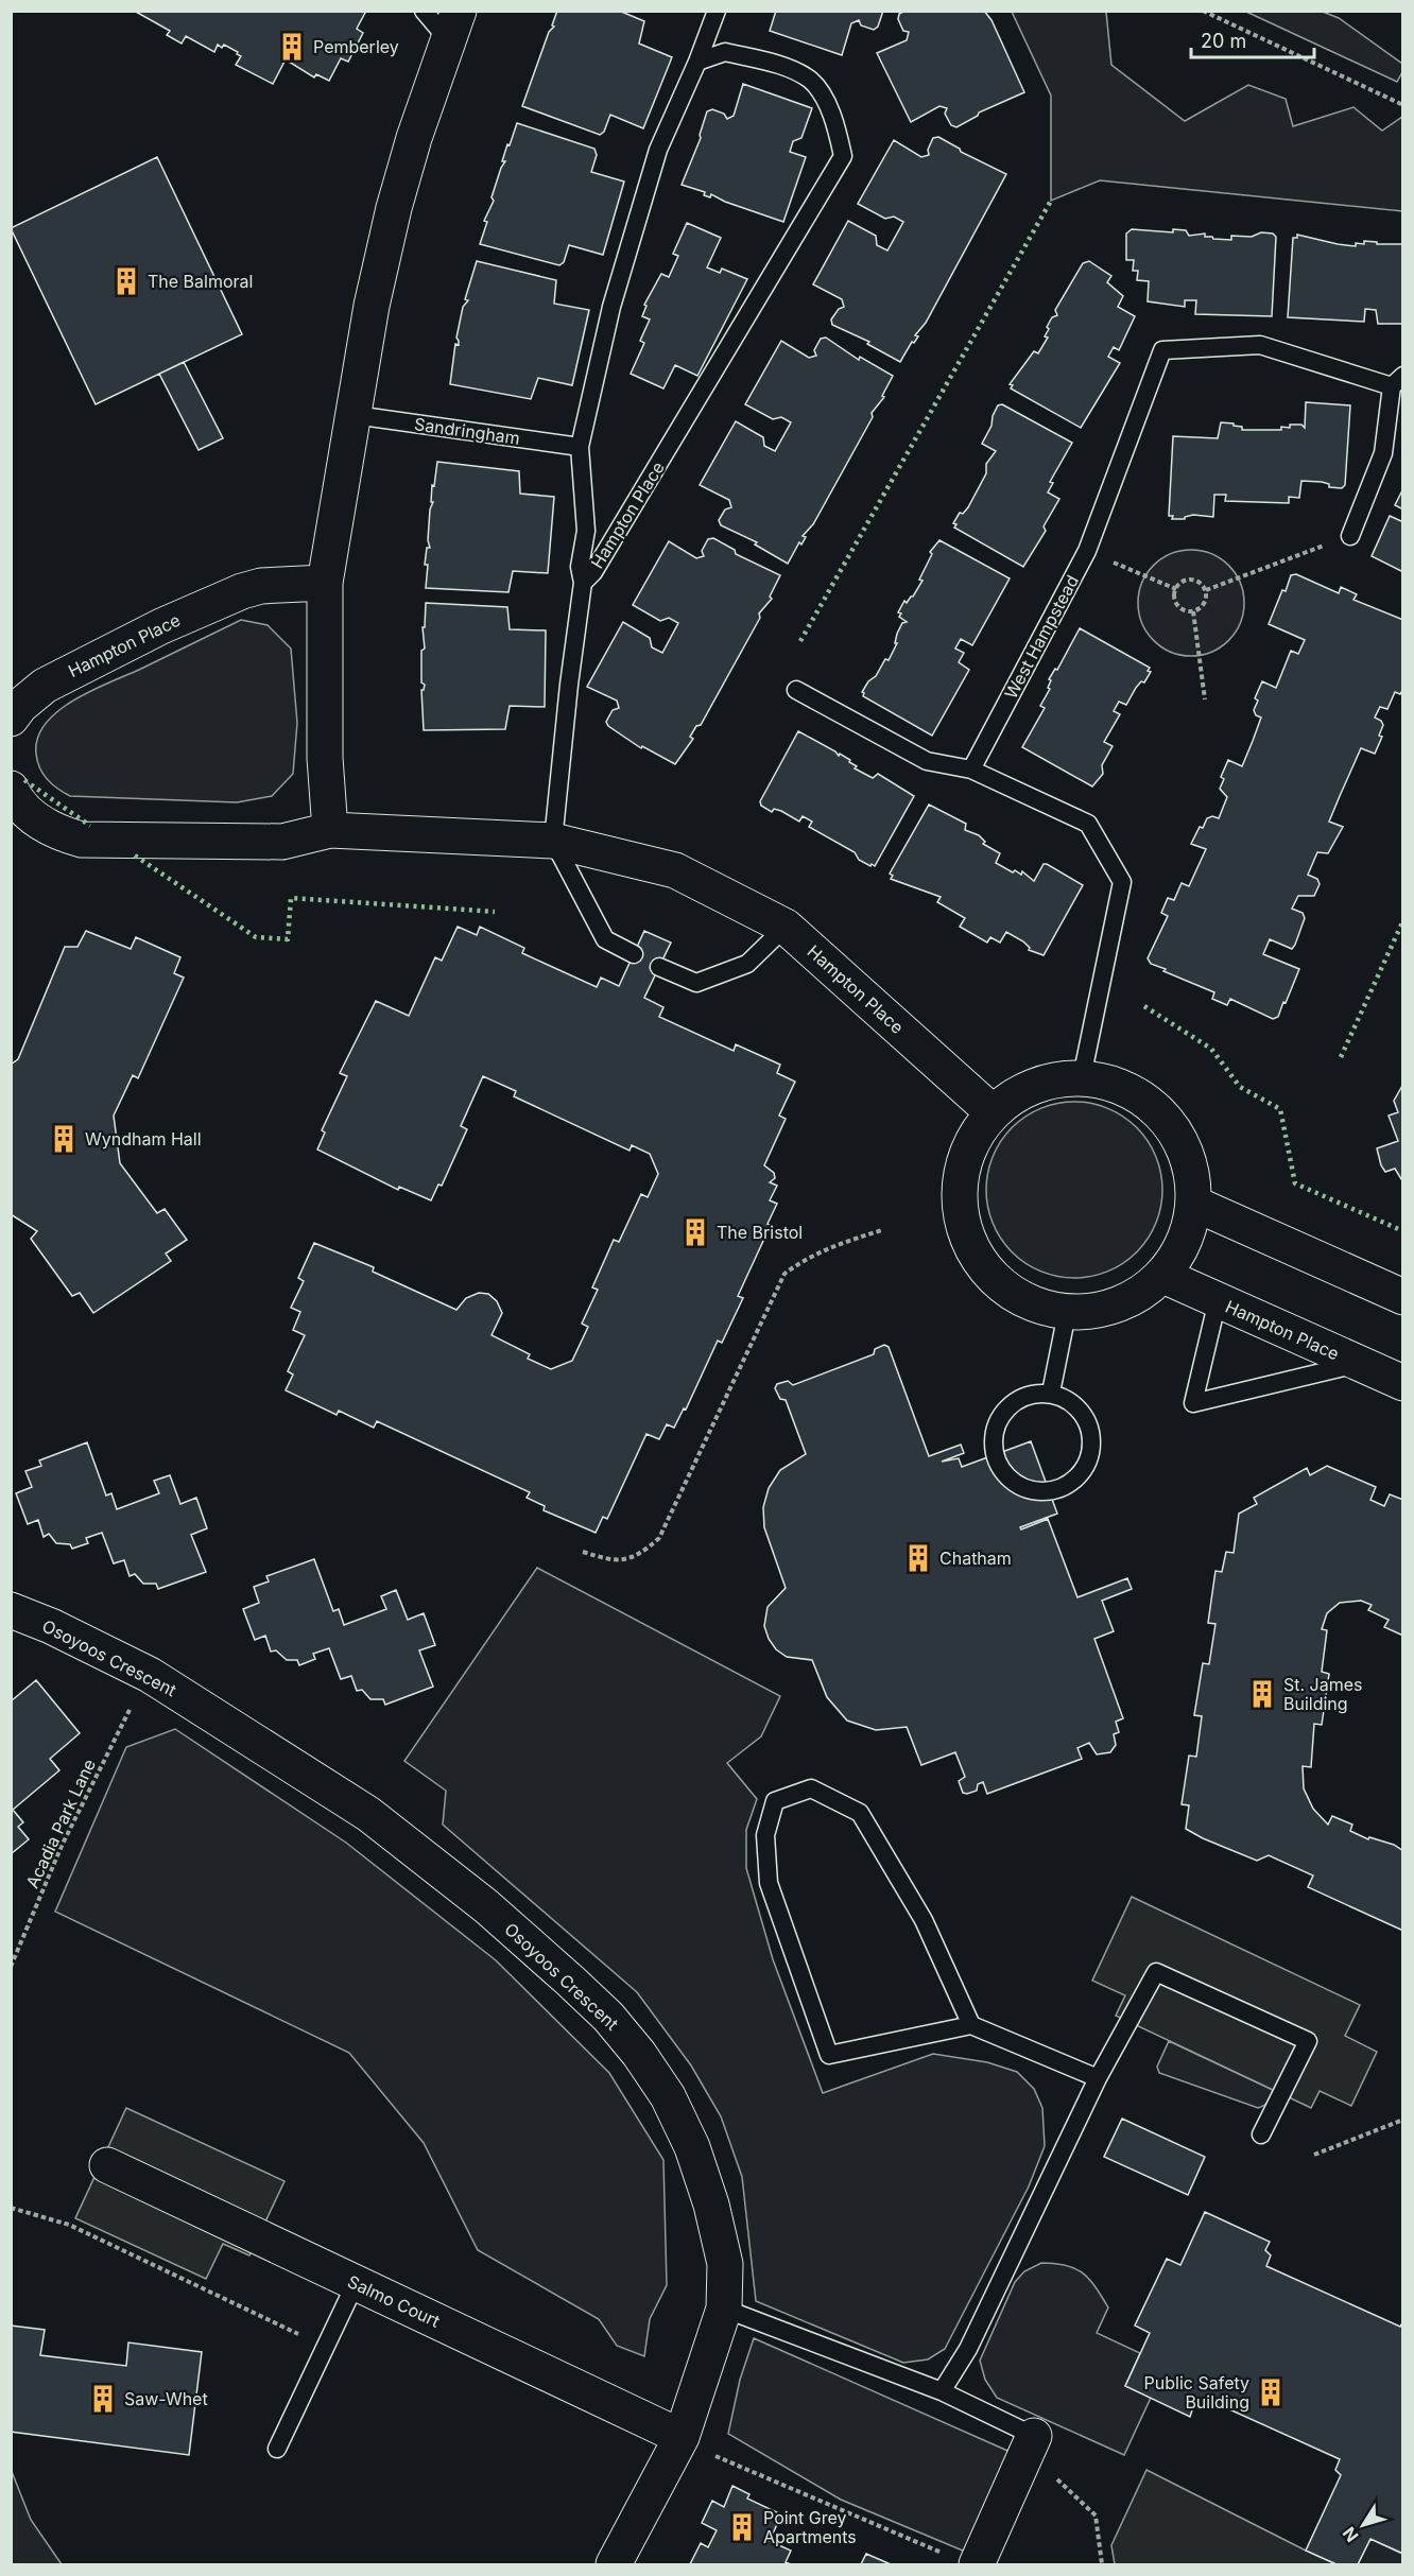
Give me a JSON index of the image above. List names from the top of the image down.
{
  "streets": {
    "street": ["Hampton Place", "Osoyoos Crescent", "Salmo Court"],
    "lane": ["Sandringham", "West Hampstead"],
    "path": ["Acadia Park Lane"]
  },
  "crossings": [
    ["Sandringham", "Hampton Place"],
    ["Osoyoos Crescent", "Salmo Court"]
  ],
  "places": {
    "building": [
      "Pemberley",
      "The Balmoral",
      "Wyndham Hall",
      "The Bristol",
      "Chatham",
      "St. James Building",
      "Public Safety Building",
      "Saw-Whet",
      "Point Grey Apartments"
    ]
  },
  "scale_bar": "20 m",
  "north": "bottom left"
}
